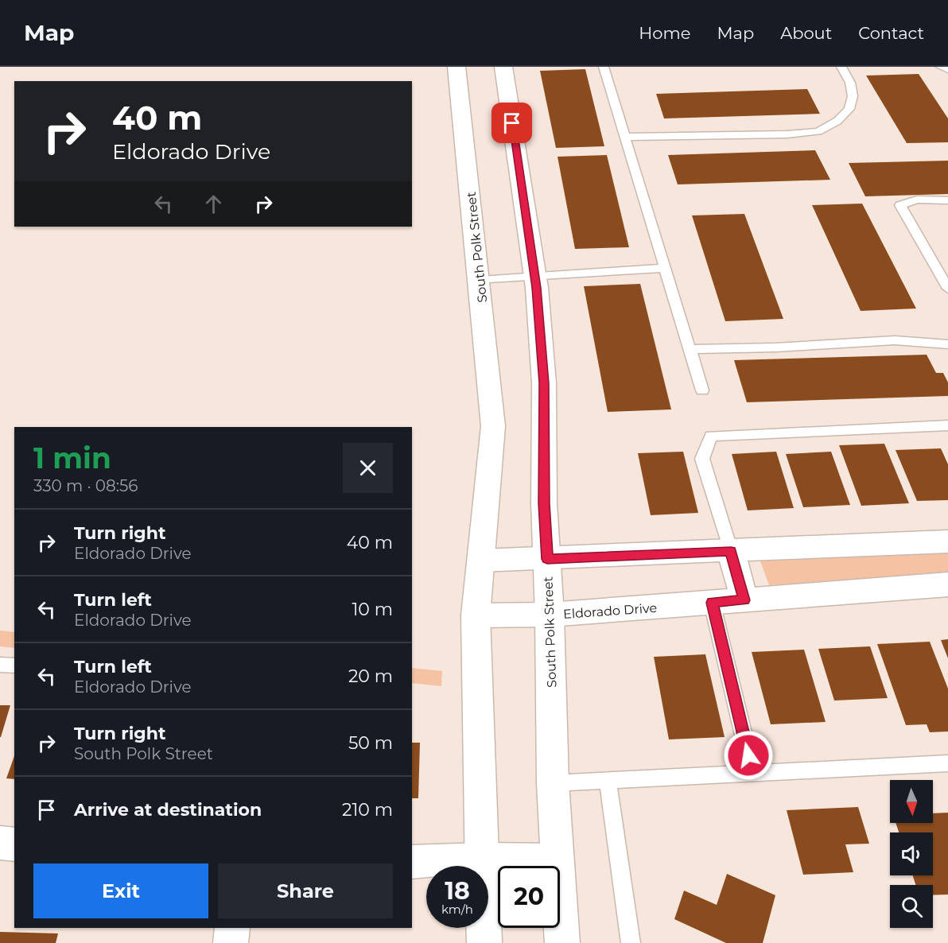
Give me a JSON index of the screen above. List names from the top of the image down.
{
  "streets": {
    "main road": ["South Polk Street", "Eldorado Drive"]
  },
  "crossings": [
    ["South Polk Street", "Eldorado Drive"]
  ],
  "north": "bottom",
  "page": {
    "header": "Map",
    "nav": [
      "Home",
      "Map",
      "About",
      "Contact"
    ],
    "turn": ["40 m", "Eldorado Drive"],
    "heading": ["1 min", "330 m · 08:56"],
    "list": [
      {
        "name": "Turn right",
        "note": "Eldorado Drive",
        "value": "40 m"
      },
      {
        "name": "Turn left",
        "note": "Eldorado Drive",
        "value": "10 m"
      },
      {
        "name": "Turn left",
        "note": "Eldorado Drive",
        "value": "20 m"
      },
      {
        "name": "Turn right",
        "note": "South Polk Street",
        "value": "50 m"
      },
      {
        "name": "Arrive at destination",
        "value": "210 m"
      }
    ],
    "buttons": ["Exit", "Share"],
    "speed": "18 km/h",
    "limit": "20"
  }
}
